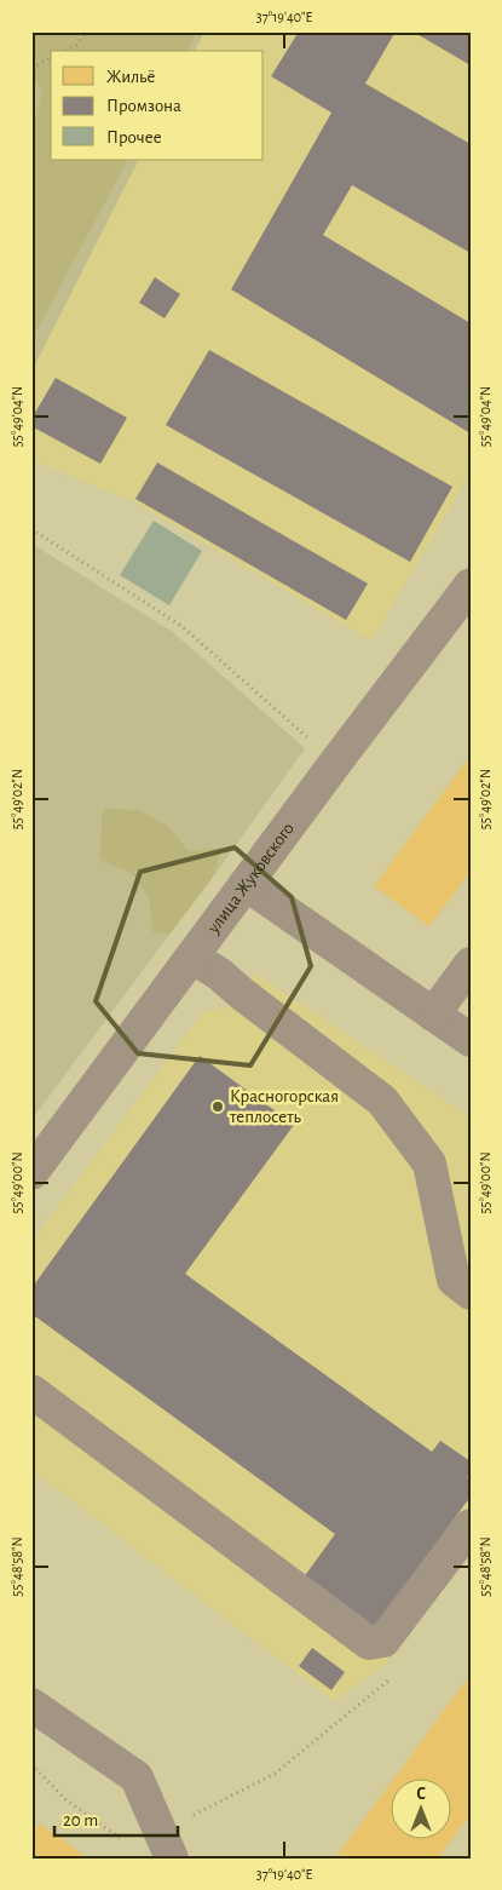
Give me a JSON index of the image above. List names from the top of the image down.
{
  "streets": {
    "street": ["улица Жуковского"]
  },
  "places": ["Красногорская теплосеть"],
  "legend": ["Жильё", "Промзона", "Прочее"],
  "scale_bar": "20 m",
  "north": "top",
  "coordinates": [
    "37°19'40\"E",
    "55°49'04\"N",
    "55°49'02\"N",
    "55°49'00\"N",
    "55°48'58\"N"
  ]
}
